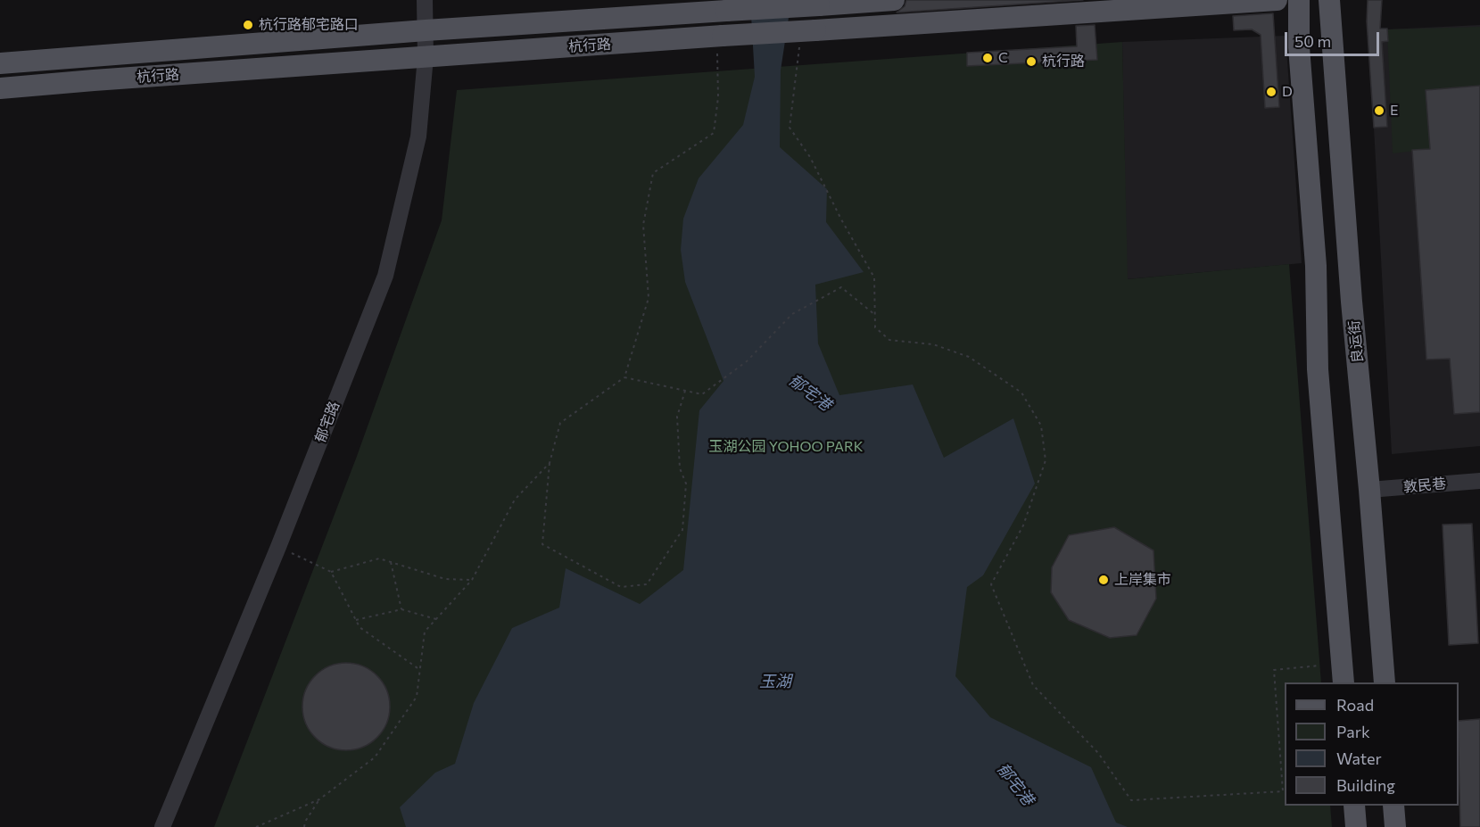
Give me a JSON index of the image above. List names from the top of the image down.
{
  "streets": {
    "main road": ["杭行路", "良运街"],
    "street": ["郁宅路", "敦民巷"]
  },
  "crossings": [
    ["杭行路", "郁宅路"],
    ["良运街", "敦民巷"]
  ],
  "water": ["郁宅港", "玉湖"],
  "parks": ["玉湖公园 YOHOO PARK"],
  "places": [
    "杭行路郁宅路口",
    "C",
    "杭行路",
    "D",
    "E",
    "上岸集市"
  ],
  "legend": [
    "Road",
    "Park",
    "Water",
    "Building"
  ],
  "scale_bar": "50 m"
}
